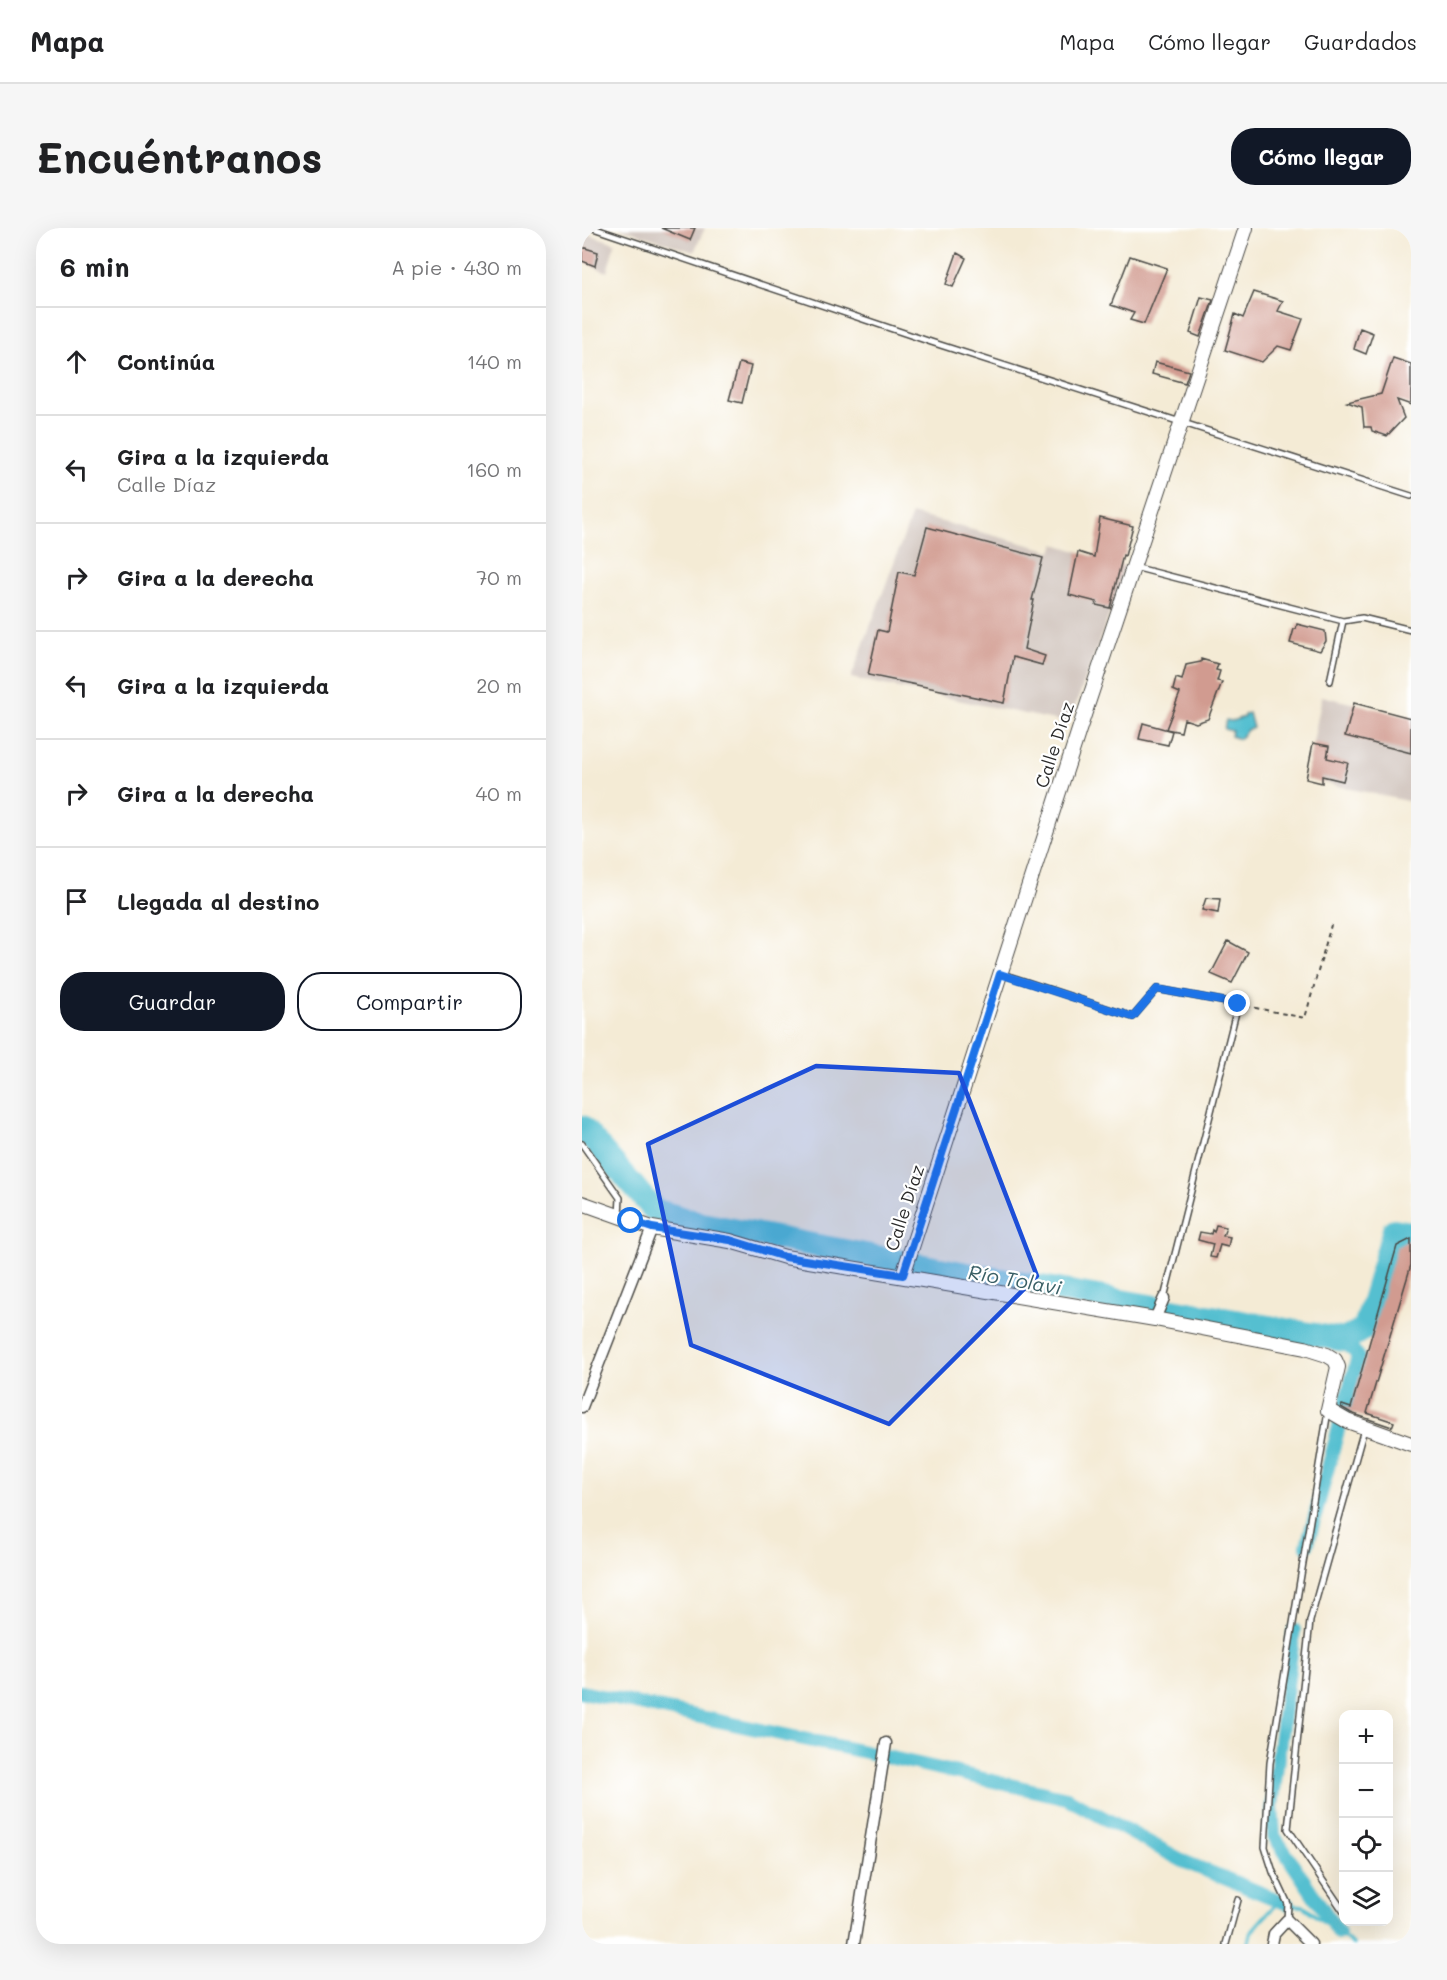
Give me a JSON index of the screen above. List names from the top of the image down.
{
  "streets": {
    "street": ["Calle Díaz"]
  },
  "water": ["Río Tolavi"],
  "page": {
    "header": "Mapa",
    "nav": ["Mapa", "Cómo llegar", "Guardados"],
    "buttons": [
      "Cómo llegar",
      ["Guardar", "Compartir"]
    ],
    "title": "Encuéntranos",
    "heading": ["6 min", "A pie · 430 m"],
    "list": [
      ["Continúa", "140 m"],
      ["Gira a la izquierda", "Calle Díaz", "160 m"],
      ["Gira a la derecha", "70 m"],
      ["Gira a la izquierda", "20 m"],
      ["Gira a la derecha", "40 m"],
      "Llegada al destino"
    ],
    "map_buttons": ["+", "−"]
  }
}
